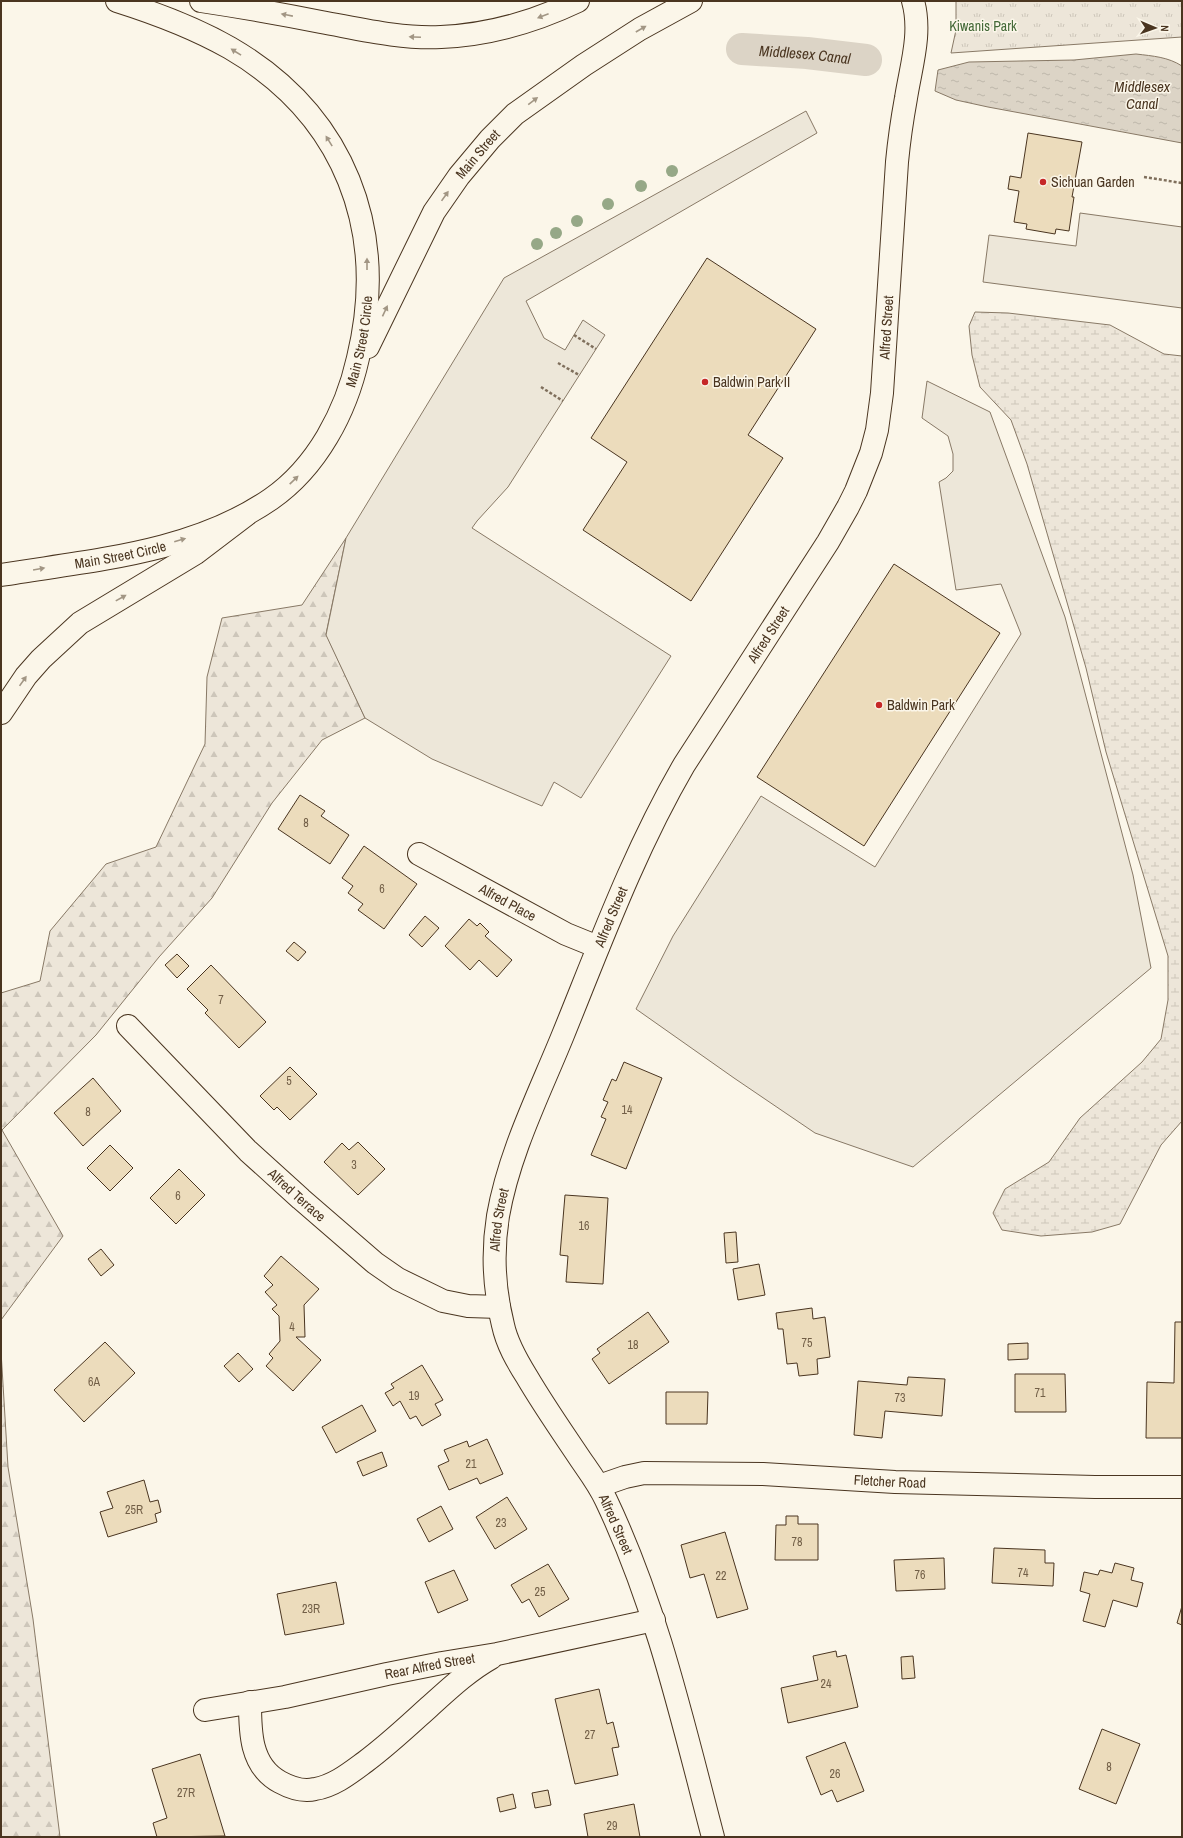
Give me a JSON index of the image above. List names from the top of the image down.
{
  "streets": {
    "main road": [
      "Main Street",
      "Alfred Street",
      "Main Street Circle",
      "Alfred Place",
      "Alfred Terrace",
      "Fletcher Road",
      "Rear Alfred Street"
    ]
  },
  "crossings": [
    ["Main Street", "Main Street Circle"],
    ["Alfred Street", "Alfred Place"],
    ["Alfred Street", "Alfred Terrace"],
    ["Alfred Street", "Fletcher Road"],
    ["Alfred Street", "Rear Alfred Street"]
  ],
  "one_way": ["Main Street"],
  "water": ["Middlesex Canal"],
  "parks": ["Kiwanis Park"],
  "places": ["Sichuan Garden", "Baldwin Park II", "Baldwin Park"],
  "house_numbers": [
    "8",
    "6",
    "7",
    "5",
    "14",
    "8",
    "3",
    "6",
    "16",
    "4",
    "75",
    "18",
    "6A",
    "71",
    "19",
    "73",
    "21",
    "25R",
    "23",
    "78",
    "74",
    "76",
    "22",
    "25",
    "23R",
    "24",
    "27",
    "8",
    "26",
    "27R",
    "29"
  ],
  "north": "right"
}
